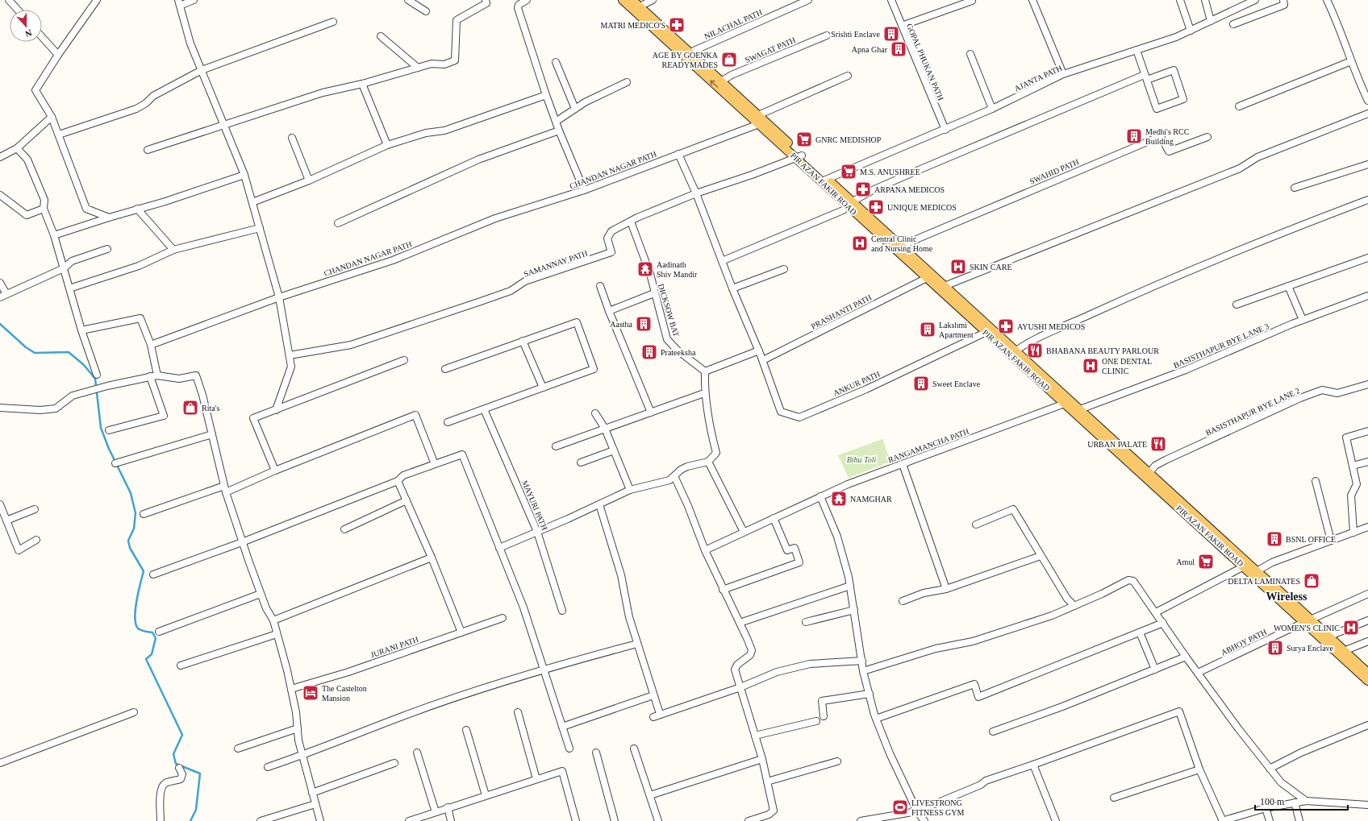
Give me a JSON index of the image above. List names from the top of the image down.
{
  "streets": {
    "main road": ["PIR AZAN FAKIR ROAD"],
    "street": [
      "NILACHAL PATH",
      "SWAGAT PATH",
      "GOPAL PHUKAN PATH",
      "AJANTA PATH",
      "CHANDAN NAGAR PATH",
      "SWAHID PATH",
      "SAMANNAY PATH",
      "DICKSOW BAT",
      "PRASHANTI PATH",
      "BASISTHAPUR BYE LANE 3",
      "ANKUR PATH",
      "BASISTHAPUR BYE LANE 2",
      "RANGAMANCHA PATH",
      "MAYURI PATH",
      "ABHOY PATH",
      "JURANI PATH"
    ]
  },
  "crossings": [
    ["NILACHAL PATH", "PIR AZAN FAKIR ROAD"],
    ["SWAGAT PATH", "PIR AZAN FAKIR ROAD"],
    ["GOPAL PHUKAN PATH", "AJANTA PATH"],
    ["AJANTA PATH", "PIR AZAN FAKIR ROAD"],
    ["CHANDAN NAGAR PATH", "PIR AZAN FAKIR ROAD"],
    ["SWAHID PATH", "PIR AZAN FAKIR ROAD"],
    ["PIR AZAN FAKIR ROAD", "SAMANNAY PATH"],
    ["PIR AZAN FAKIR ROAD", "PRASHANTI PATH"],
    ["PIR AZAN FAKIR ROAD", "BASISTHAPUR BYE LANE 3"],
    ["PIR AZAN FAKIR ROAD", "ANKUR PATH"],
    ["PIR AZAN FAKIR ROAD", "BASISTHAPUR BYE LANE 2"],
    ["PIR AZAN FAKIR ROAD", "RANGAMANCHA PATH"],
    ["PIR AZAN FAKIR ROAD", "ABHOY PATH"],
    ["SAMANNAY PATH", "DICKSOW BAT"],
    ["PRASHANTI PATH", "ANKUR PATH"]
  ],
  "districts": ["Wireless"],
  "parks": ["Bihu Toli"],
  "places": {
    "pharmacy": [
      "MATRI MEDICO'S",
      "ARPANA MEDICOS",
      "UNIQUE MEDICOS",
      "AYUSHI MEDICOS"
    ],
    "building": [
      "Srishti Enclave",
      "Apna Ghar",
      "Medhi's RCC Building",
      "Aastha",
      "Lakshmi Apartment",
      "Prateeksha",
      "Sweet Enclave",
      "BSNL OFFICE",
      "Surya Enclave"
    ],
    "shop": ["AGE BY GOENKA READYMADES", "Rita's", "DELTA LAMINATES"],
    "supermarket": ["GNRC MEDISHOP", "M.S. ANUSHREE", "Amul"],
    "hospital": [
      "Central Clinic and Nursing Home",
      "SKIN CARE",
      "ONE DENTAL CLINIC",
      "WOMEN'S CLINIC"
    ],
    "temple": ["Aadinath Shiv Mandir", "NAMGHAR"],
    "restaurant": ["BHABANA BEAUTY PARLOUR", "URBAN PALATE"],
    "hotel": ["The Castelton Mansion"],
    "sports": ["LIVESTRONG FITNESS GYM"]
  },
  "scale_bar": "100 m",
  "north": "bottom"
}
